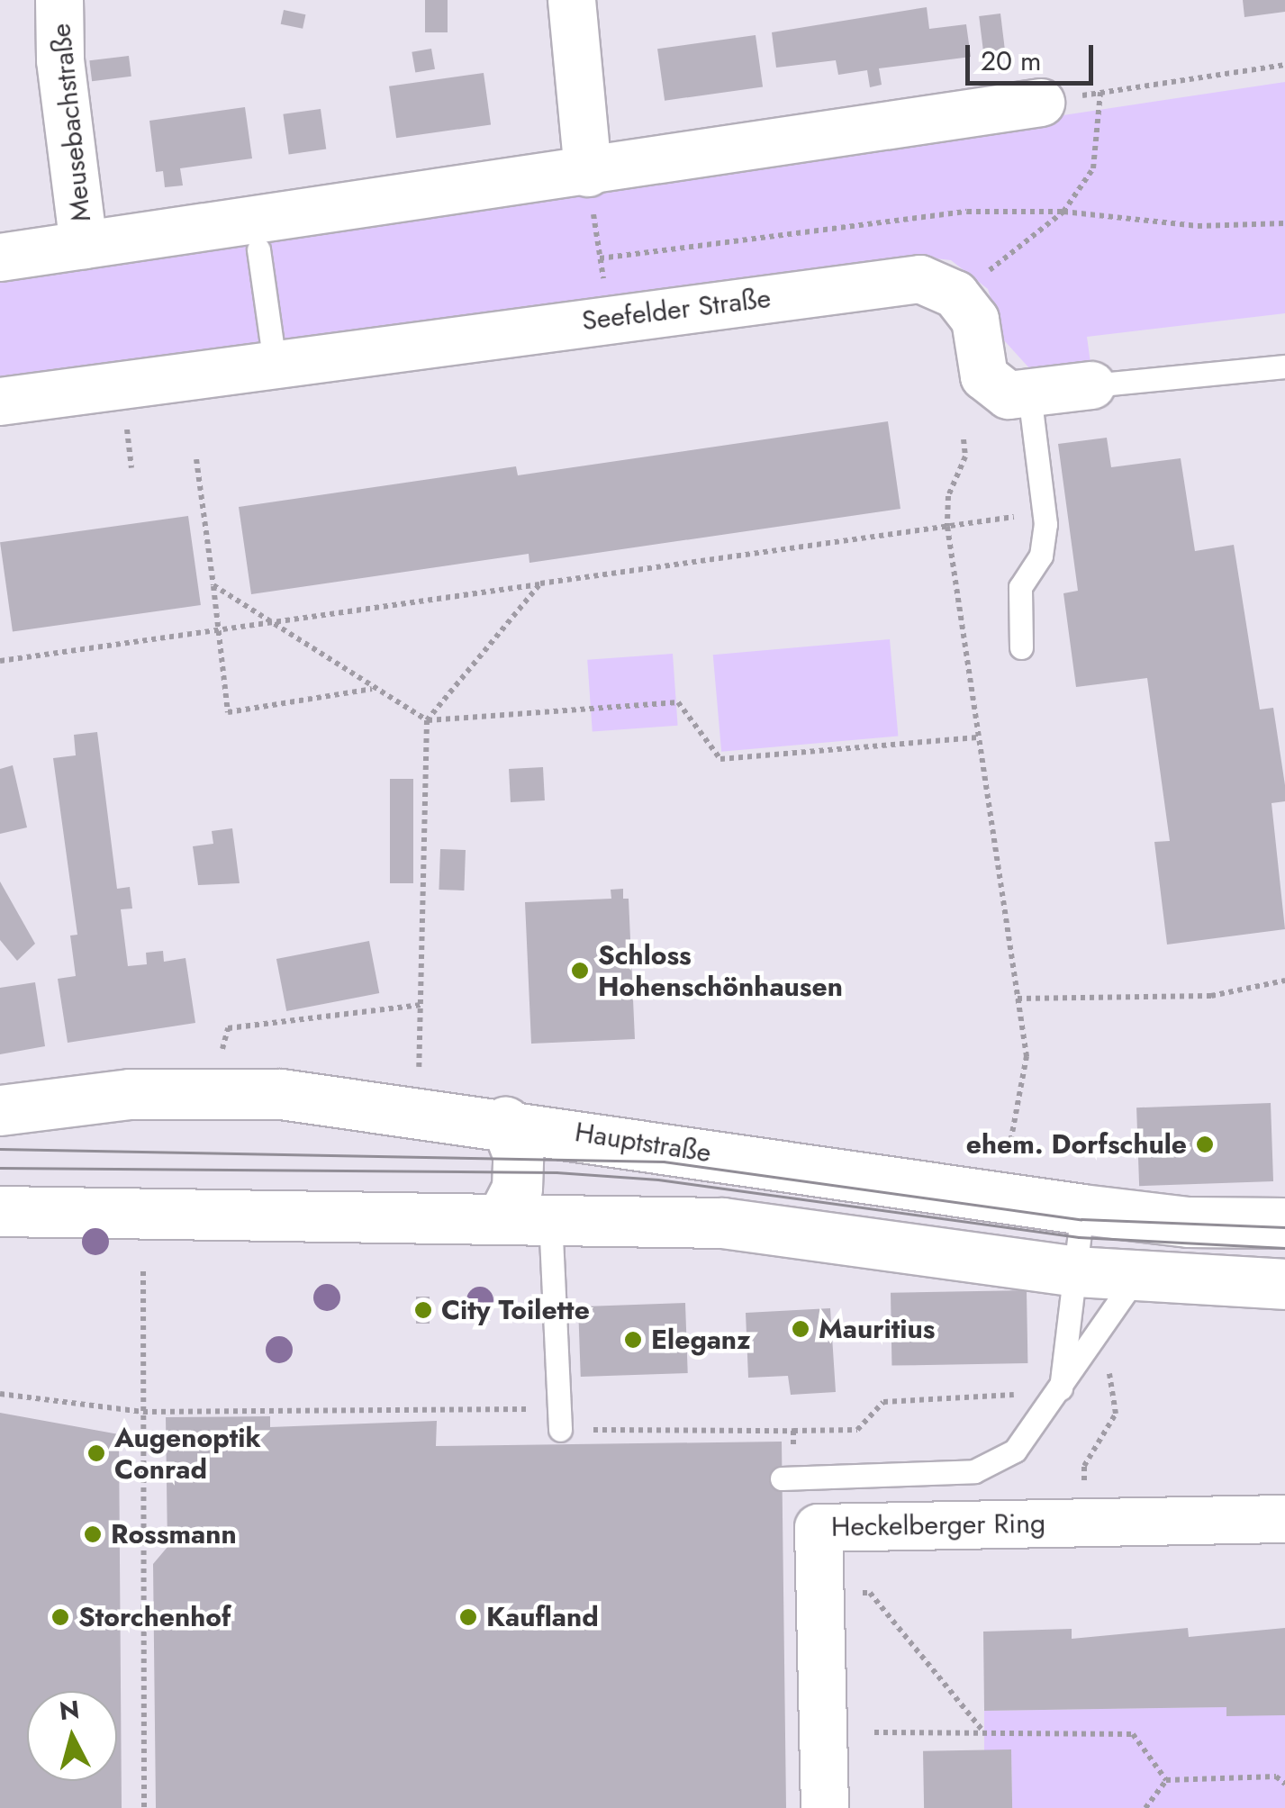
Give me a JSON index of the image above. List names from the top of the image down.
{
  "streets": {
    "main road": ["Hauptstraße"],
    "street": ["Meusebachstraße", "Seefelder Straße", "Heckelberger Ring"]
  },
  "places": [
    "Schloss Hohenschönhausen",
    "ehem. Dorfschule",
    "City Toilette",
    "Mauritius",
    "Eleganz",
    "Augenoptik Conrad",
    "Rossmann",
    "Storchenhof",
    "Kaufland"
  ],
  "scale_bar": "20 m",
  "north": "top"
}
